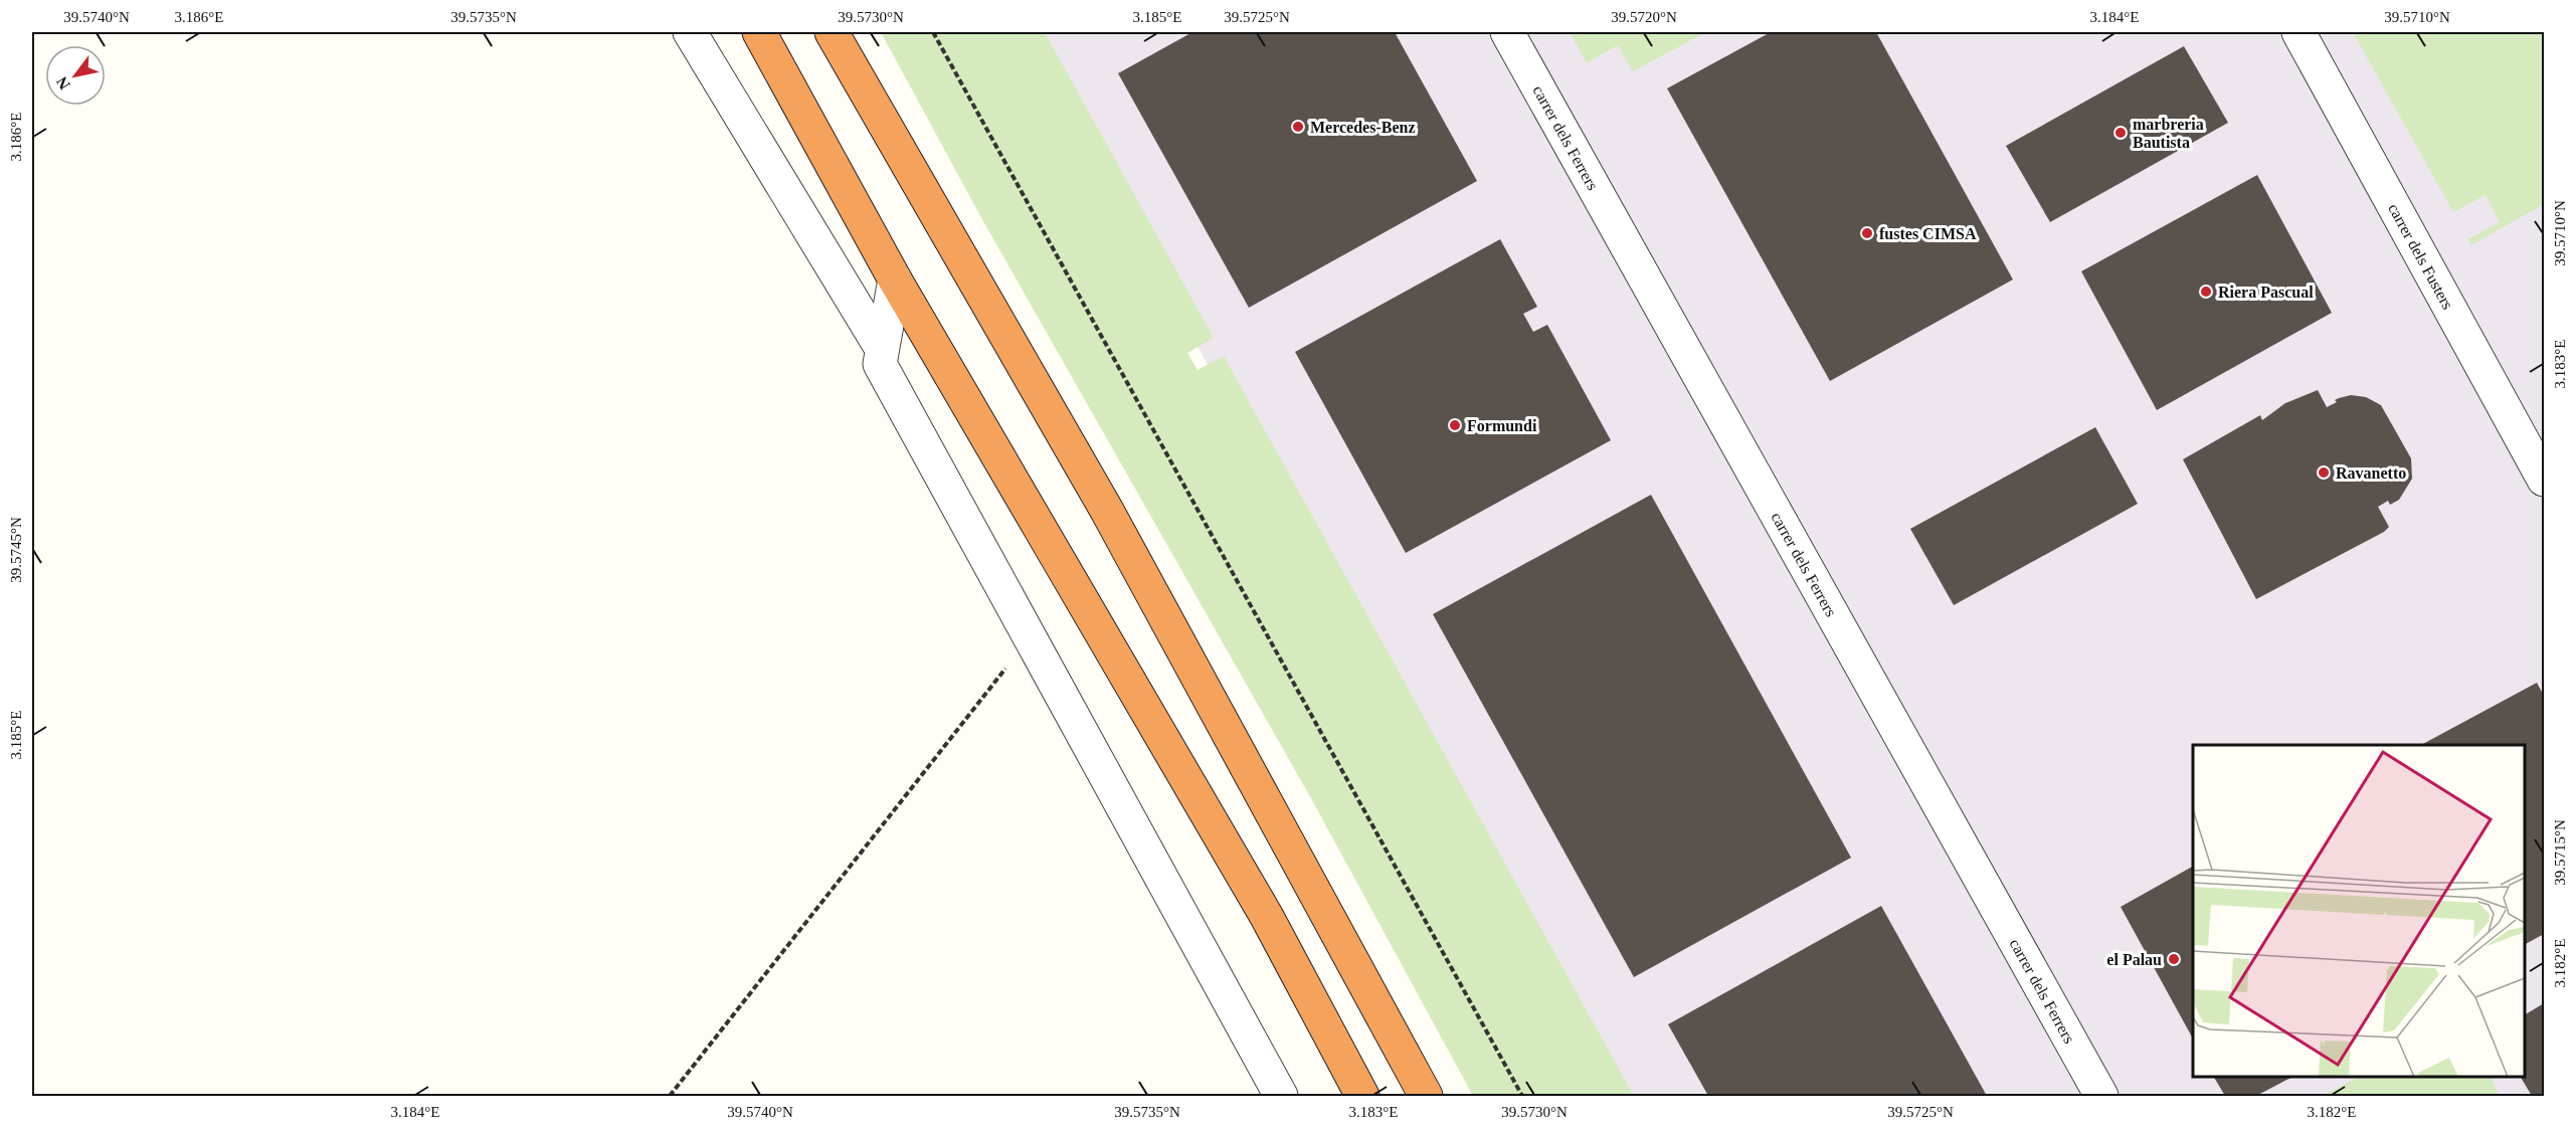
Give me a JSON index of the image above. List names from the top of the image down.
{
  "streets": {
    "street": ["carrer dels Ferrers", "carrer dels Fusters"]
  },
  "places": [
    "Mercedes-Benz",
    "marbreria Bautista",
    "fustes CIMSA",
    "Riera Pascual",
    "Formundi",
    "Ravanetto",
    "el Palau"
  ],
  "north": "bottom left",
  "coordinates": [
    "39.5740°N",
    "3.186°E",
    "39.5735°N",
    "39.5730°N",
    "3.185°E",
    "39.5725°N",
    "39.5720°N",
    "3.184°E",
    "39.5710°N",
    "3.183°E",
    "39.5745°N",
    "39.5715°N",
    "3.182°E"
  ]
}
